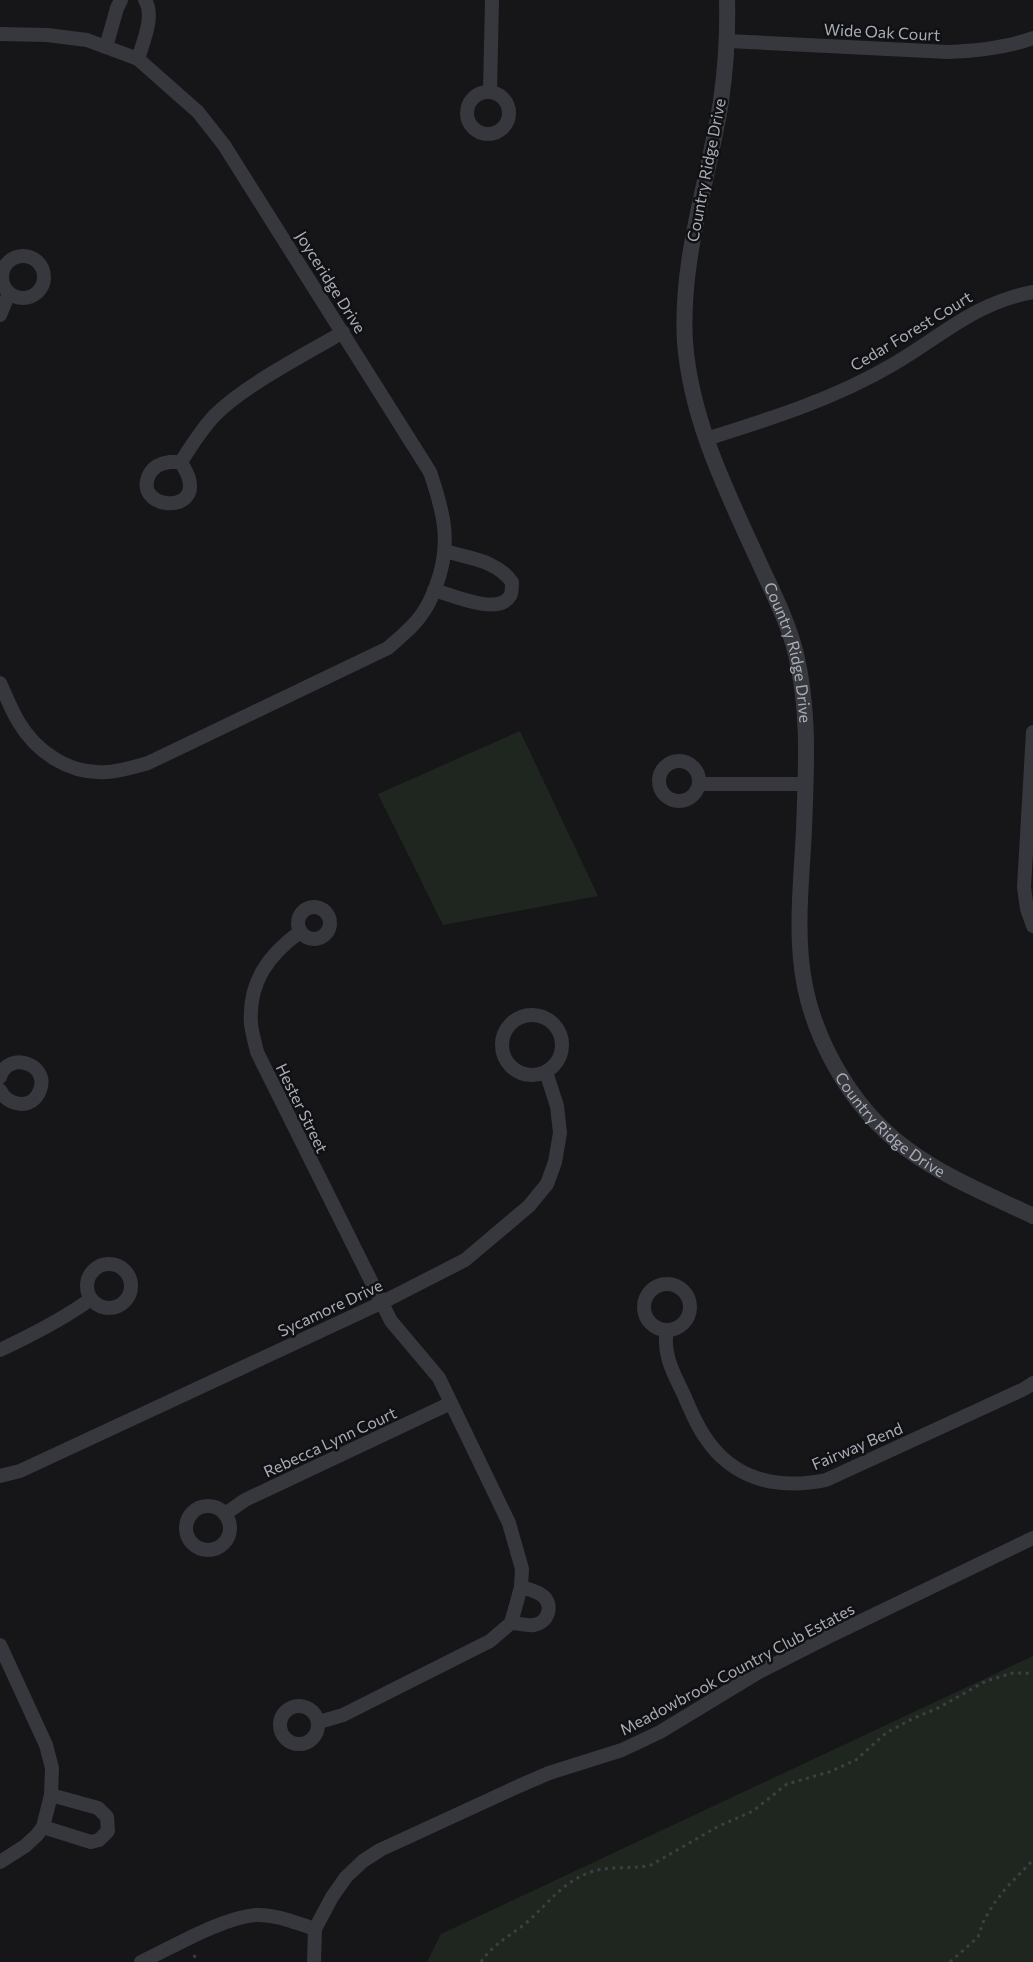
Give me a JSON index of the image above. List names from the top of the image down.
{
  "streets": {
    "street": [
      "Wide Oak Court",
      "Country Ridge Drive",
      "Joyceridge Drive",
      "Cedar Forest Court",
      "Hester Street",
      "Sycamore Drive",
      "Rebecca Lynn Court",
      "Fairway Bend",
      "Meadowbrook Country Club Estates"
    ]
  },
  "crossings": [
    ["Wide Oak Court", "Country Ridge Drive"],
    ["Country Ridge Drive", "Cedar Forest Court"],
    ["Hester Street", "Sycamore Drive"],
    ["Hester Street", "Rebecca Lynn Court"]
  ]
}
